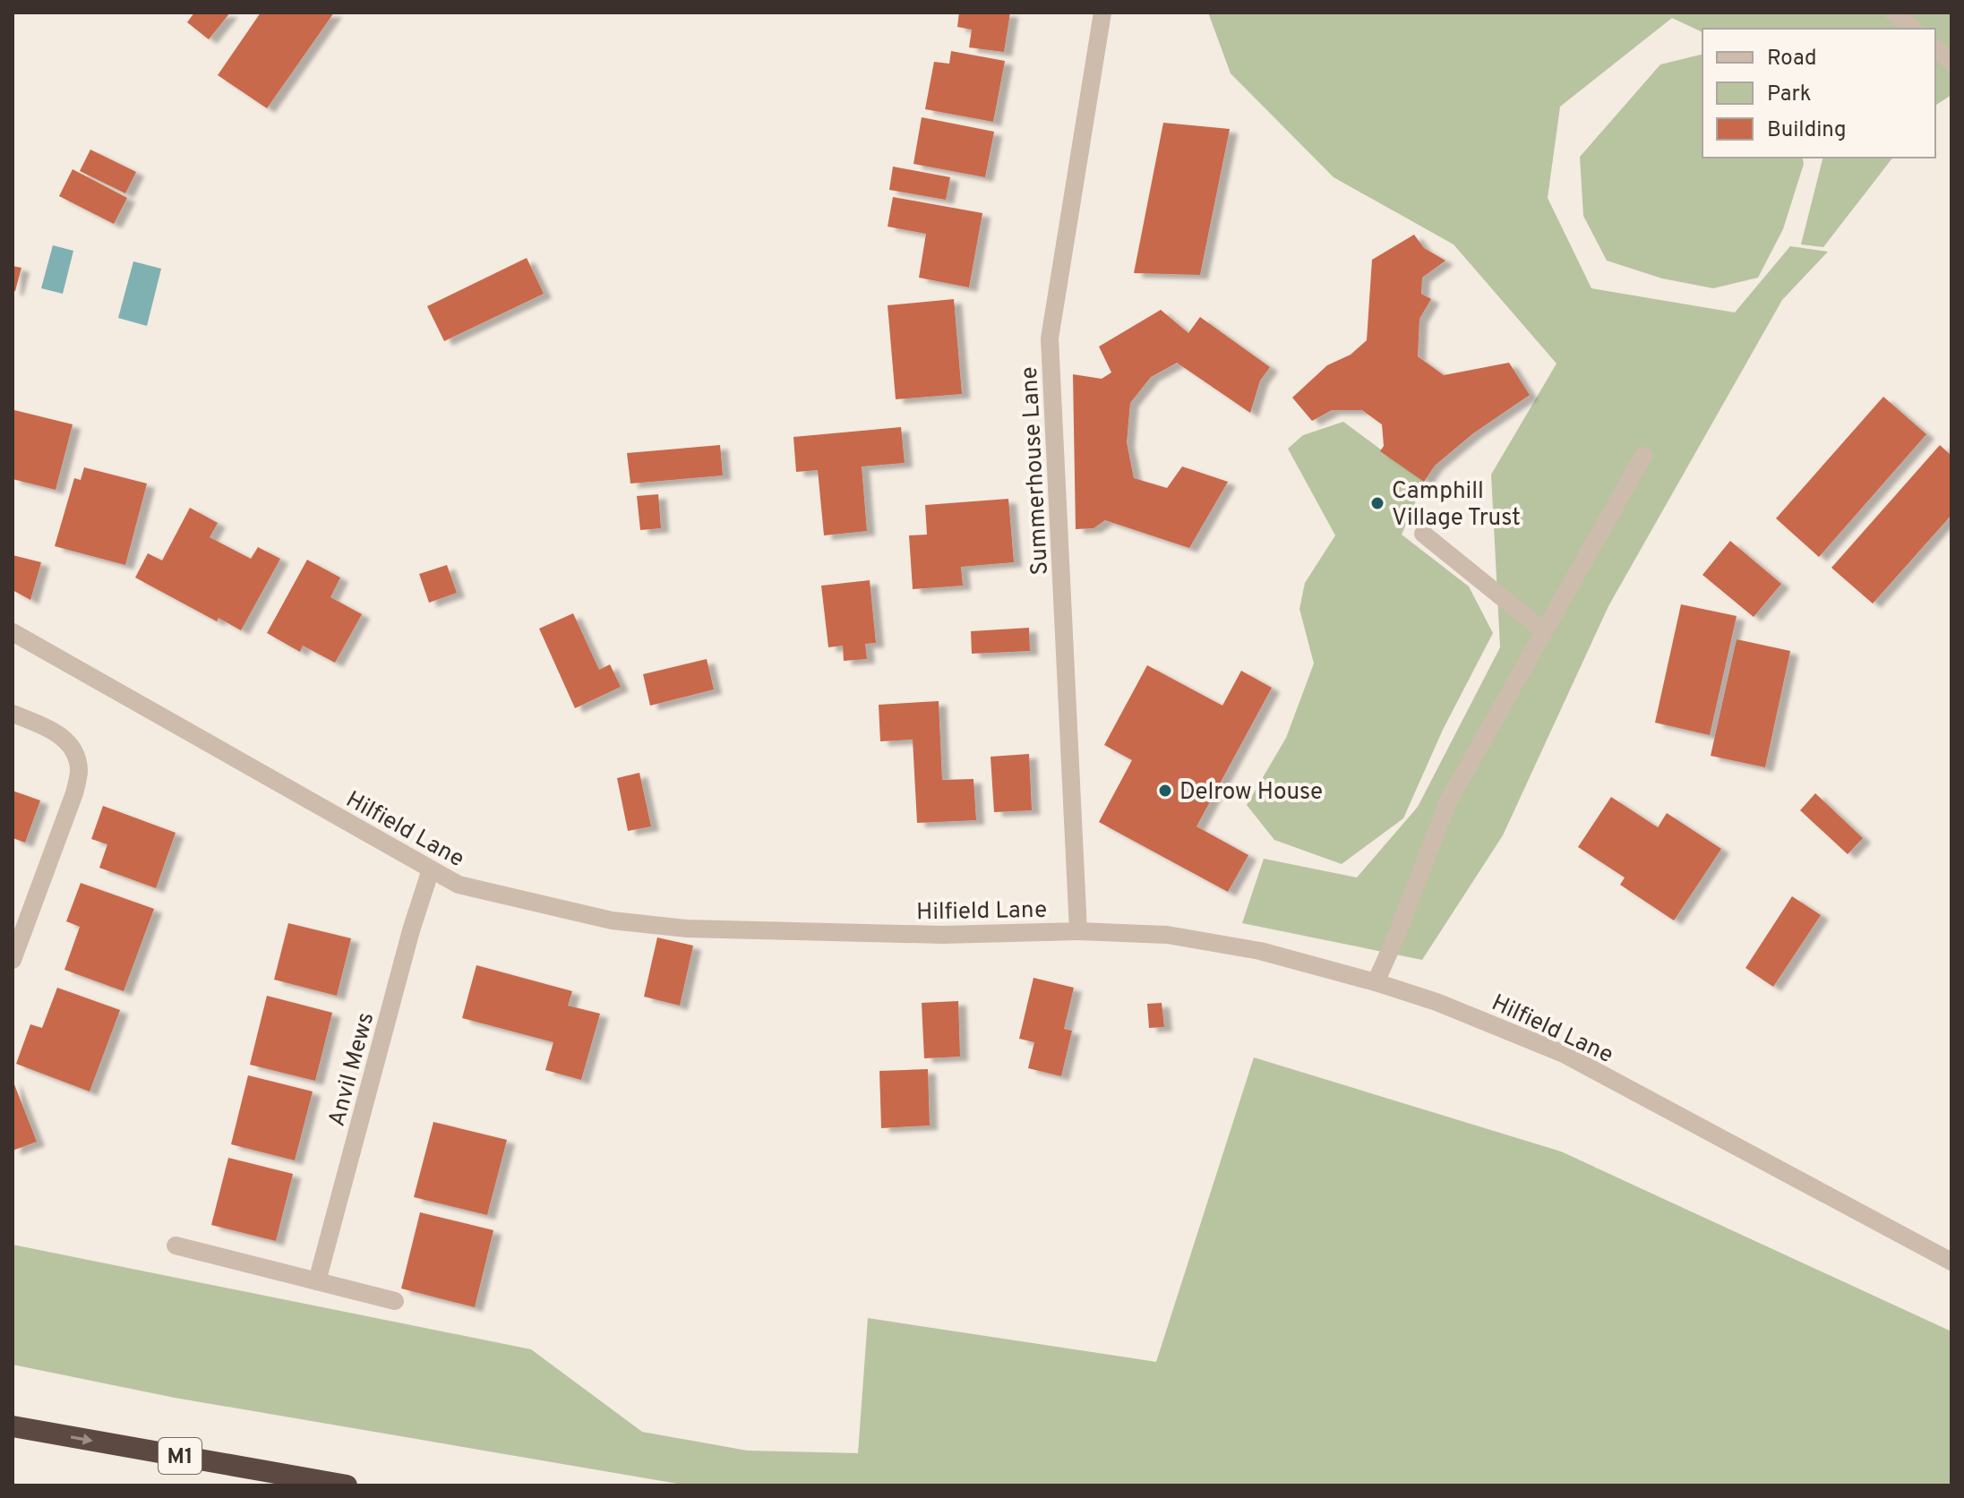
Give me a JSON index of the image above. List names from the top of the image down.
{
  "streets": {
    "highway": ["M1"],
    "street": ["Summerhouse Lane", "Hilfield Lane", "Anvil Mews"]
  },
  "crossings": [
    ["Summerhouse Lane", "Hilfield Lane"],
    ["Hilfield Lane", "Anvil Mews"]
  ],
  "places": ["Camphill Village Trust", "Delrow House"],
  "legend": ["Road", "Park", "Building"]
}
